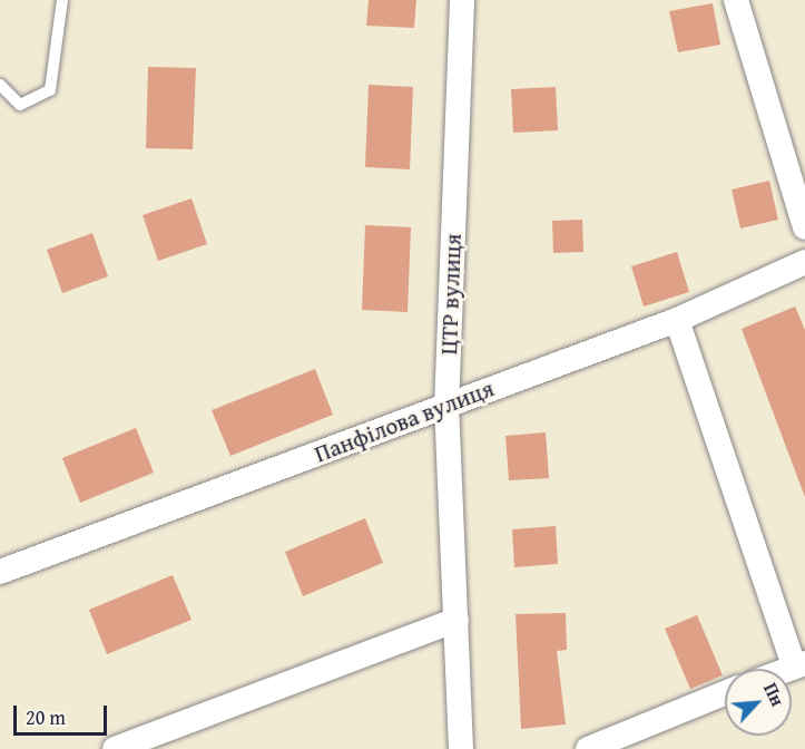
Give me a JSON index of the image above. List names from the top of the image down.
{
  "streets": {
    "street": ["ЦТР вулиця", "Панфілова вулиця"]
  },
  "crossings": [
    ["ЦТР вулиця", "Панфілова вулиця"]
  ],
  "scale_bar": "20 m",
  "north": "top right"
}
